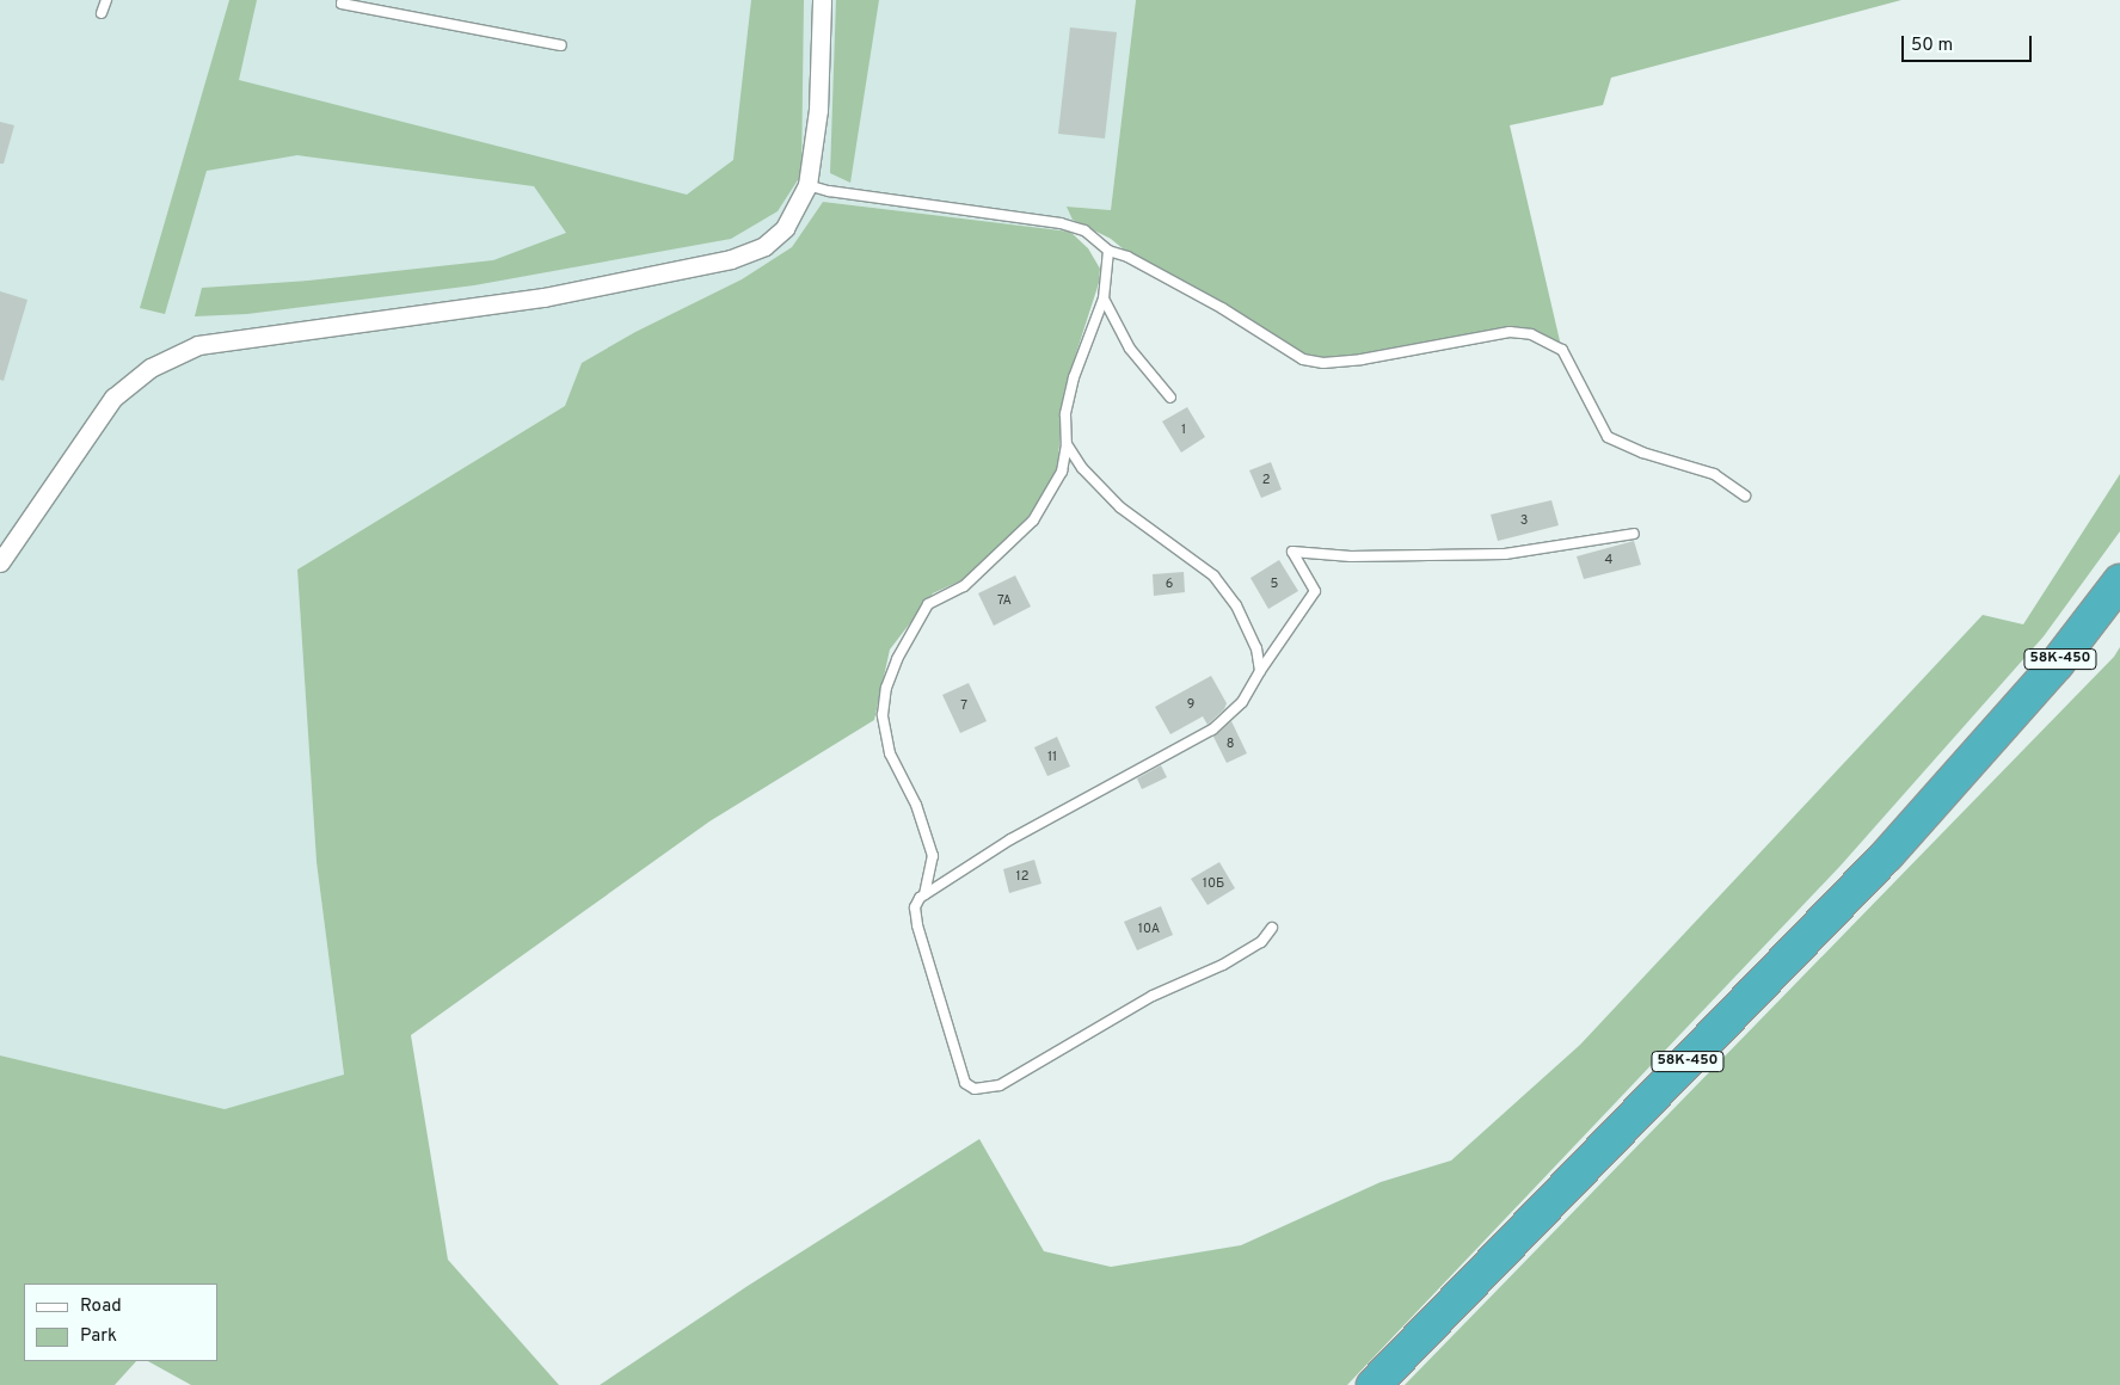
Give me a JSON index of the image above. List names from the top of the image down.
{
  "streets": {
    "highway": ["58К-450"]
  },
  "house_numbers": [
    "1",
    "2",
    "3",
    "4",
    "6",
    "5",
    "7А",
    "9",
    "7",
    "8",
    "11",
    "12",
    "10Б",
    "10А"
  ],
  "legend": ["Road", "Park"],
  "scale_bar": "50 m"
}
